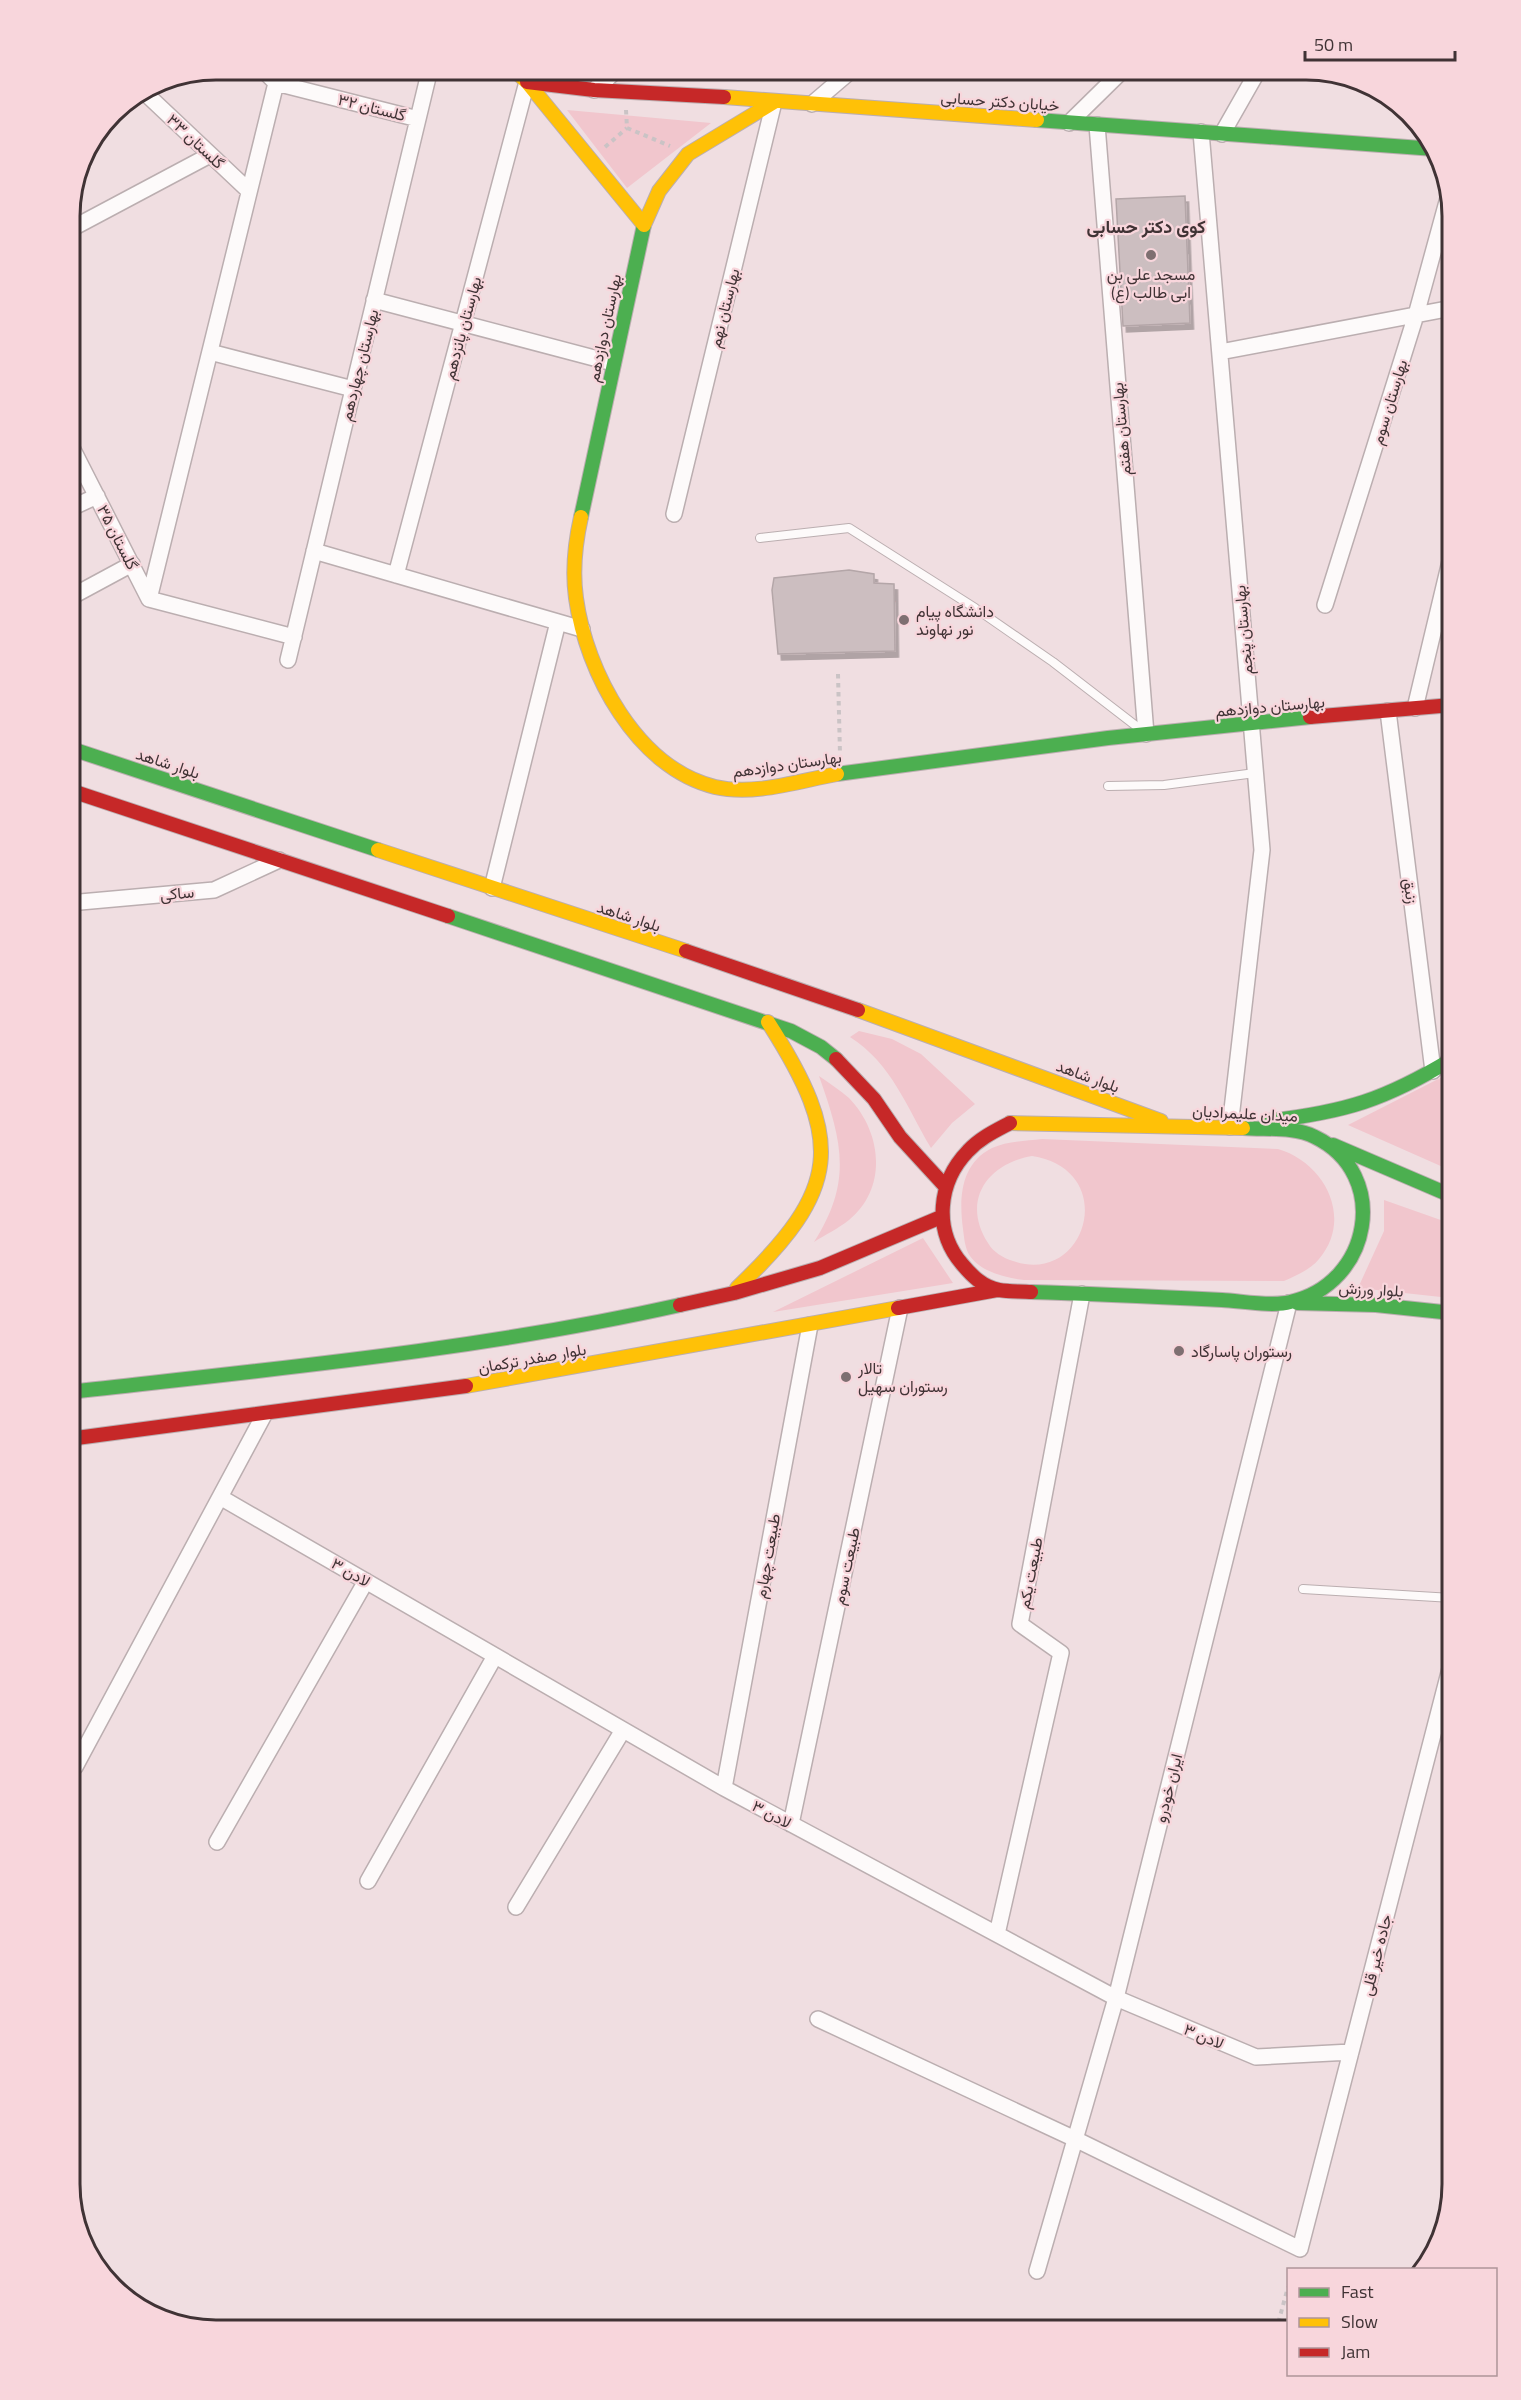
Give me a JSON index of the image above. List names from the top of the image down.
{
  "streets": {
    "main road": [
      "خیابان دکتر حسابی",
      "بهارستان دوازدهم",
      "بلوار شاهد",
      "میدان علیمرادیان",
      "بلوار ورزش",
      "بلوار صفدر ترکمان"
    ],
    "street": [
      "گلستان ۳۲",
      "گلستان ۳۳",
      "بهارستان نهم",
      "بهارستان پانزدهم",
      "بهارستان چهاردهم",
      "بهارستان سوم",
      "بهارستان هفتم",
      "گلستان ۳۵",
      "بهارستان پنجم",
      "زنبق",
      "ساکی",
      "طبیعت چهارم",
      "طبیعت سوم",
      "لادن ۳",
      "طبیعت یکم",
      "ایران خودرو",
      "جاده خیر قلی"
    ]
  },
  "crossings": [
    ["خیابان دکتر حسابی", "بهارستان نهم"],
    ["خیابان دکتر حسابی", "بهارستان پانزدهم"],
    ["خیابان دکتر حسابی", "بهارستان هفتم"],
    ["خیابان دکتر حسابی", "بهارستان پنجم"],
    ["گلستان ۳۲", "بهارستان چهاردهم"],
    ["بهارستان دوازدهم", "بهارستان هفتم"],
    ["بهارستان دوازدهم", "بهارستان پنجم"],
    ["بهارستان دوازدهم", "زنبق"],
    ["بهارستان پنجم", "میدان علیمرادیان"],
    ["بلوار شاهد", "میدان علیمرادیان"],
    ["میدان علیمرادیان", "بلوار ورزش"],
    ["میدان علیمرادیان", "بلوار صفدر ترکمان"],
    ["میدان علیمرادیان", "طبیعت یکم"],
    ["میدان علیمرادیان", "ایران خودرو"],
    ["بلوار ورزش", "ایران خودرو"],
    ["بلوار صفدر ترکمان", "طبیعت چهارم"],
    ["بلوار صفدر ترکمان", "طبیعت سوم"],
    ["طبیعت چهارم", "لادن ۳"],
    ["طبیعت سوم", "لادن ۳"],
    ["لادن ۳", "طبیعت یکم"],
    ["لادن ۳", "ایران خودرو"],
    ["لادن ۳", "جاده خیر قلی"],
    ["ایران خودرو", "جاده خیر قلی"]
  ],
  "districts": ["کوی دکتر حسابی"],
  "places": [
    "مسجد علی بن ابی طالب (ع)",
    "دانشگاه پیام نور نهاوند",
    "رستوران پاسارگاد",
    "تالار رستوران سهیل"
  ],
  "legend": ["Fast", "Slow", "Jam"],
  "scale_bar": "50 m"
}
